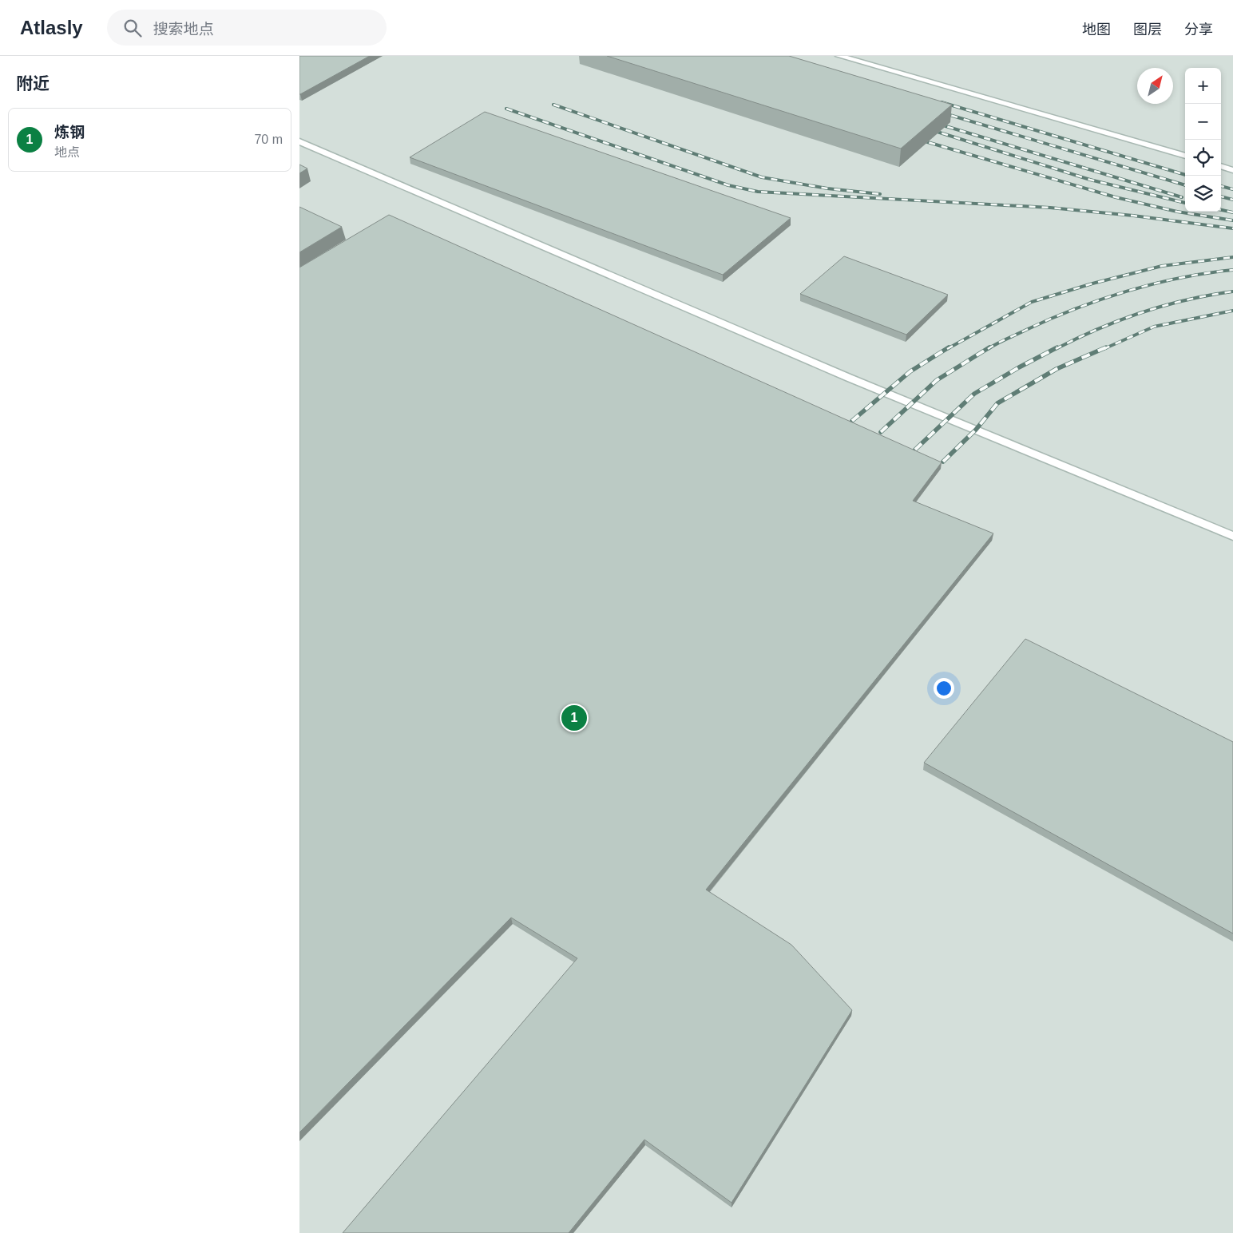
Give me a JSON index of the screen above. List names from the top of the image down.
{
  "north": "top right",
  "page": {
    "header": "Atlasly",
    "search": "搜索地点",
    "nav": ["地图", "图层", "分享"],
    "heading": "附近",
    "map_buttons": ["+", "−"],
    "list": [
      {
        "mark": "1",
        "name": "炼钢",
        "note": "地点",
        "value": "70 m"
      }
    ],
    "pins": "1"
  }
}
